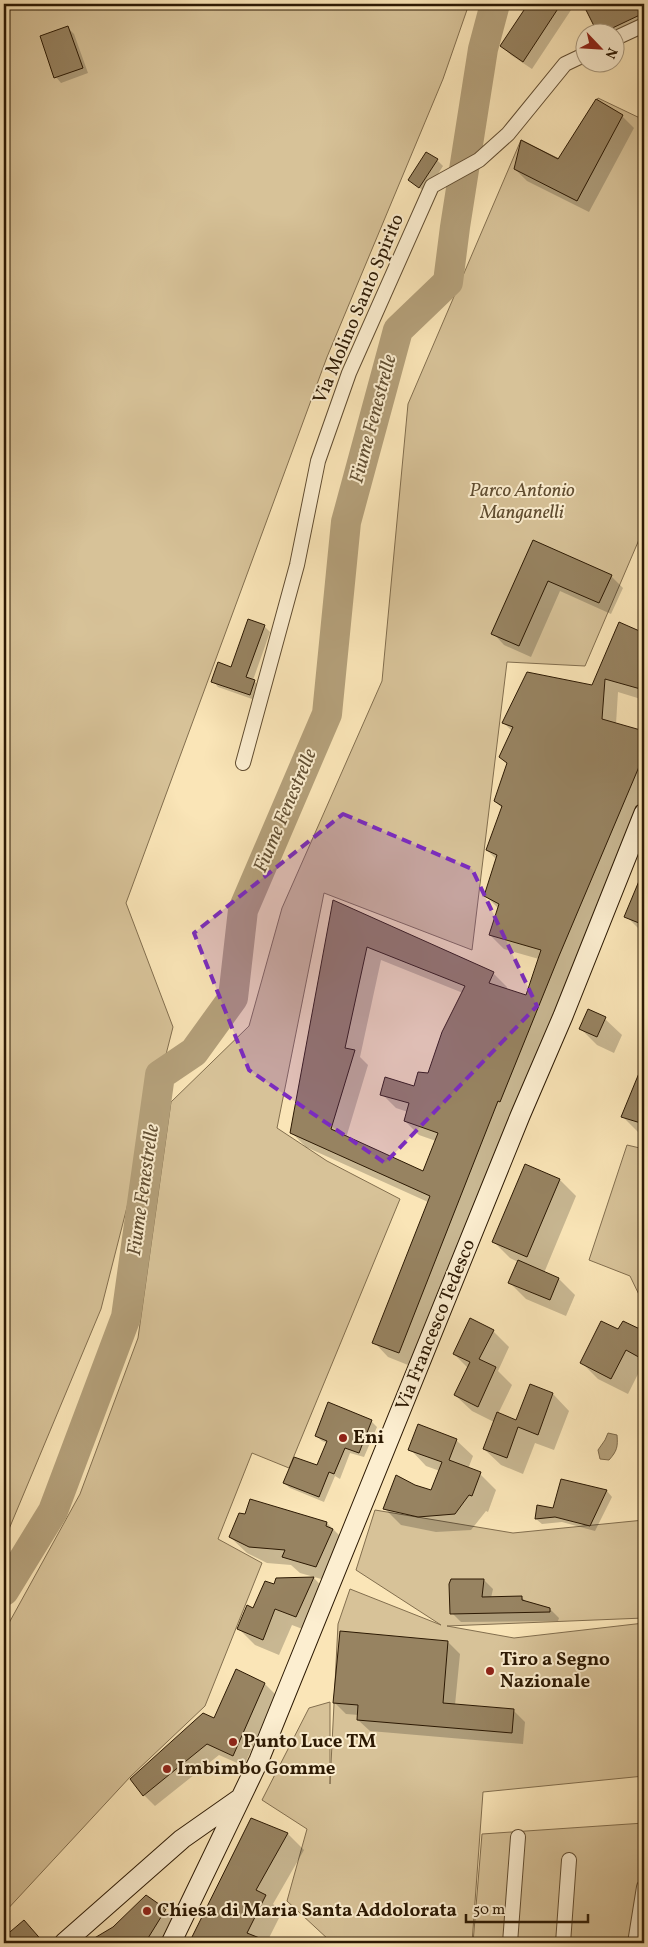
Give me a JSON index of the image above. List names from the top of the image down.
{
  "streets": {
    "street": ["Via Molino Santo Spirito", "Via Francesco Tedesco"]
  },
  "water": ["Fiume Fenestrelle"],
  "parks": ["Parco Antonio Manganelli"],
  "places": [
    "Eni",
    "Tiro a Segno Nazionale",
    "Punto Luce TM",
    "Imbimbo Gomme",
    "Chiesa di Maria Santa Addolorata"
  ],
  "scale_bar": "50 m",
  "north": "bottom right"
}
